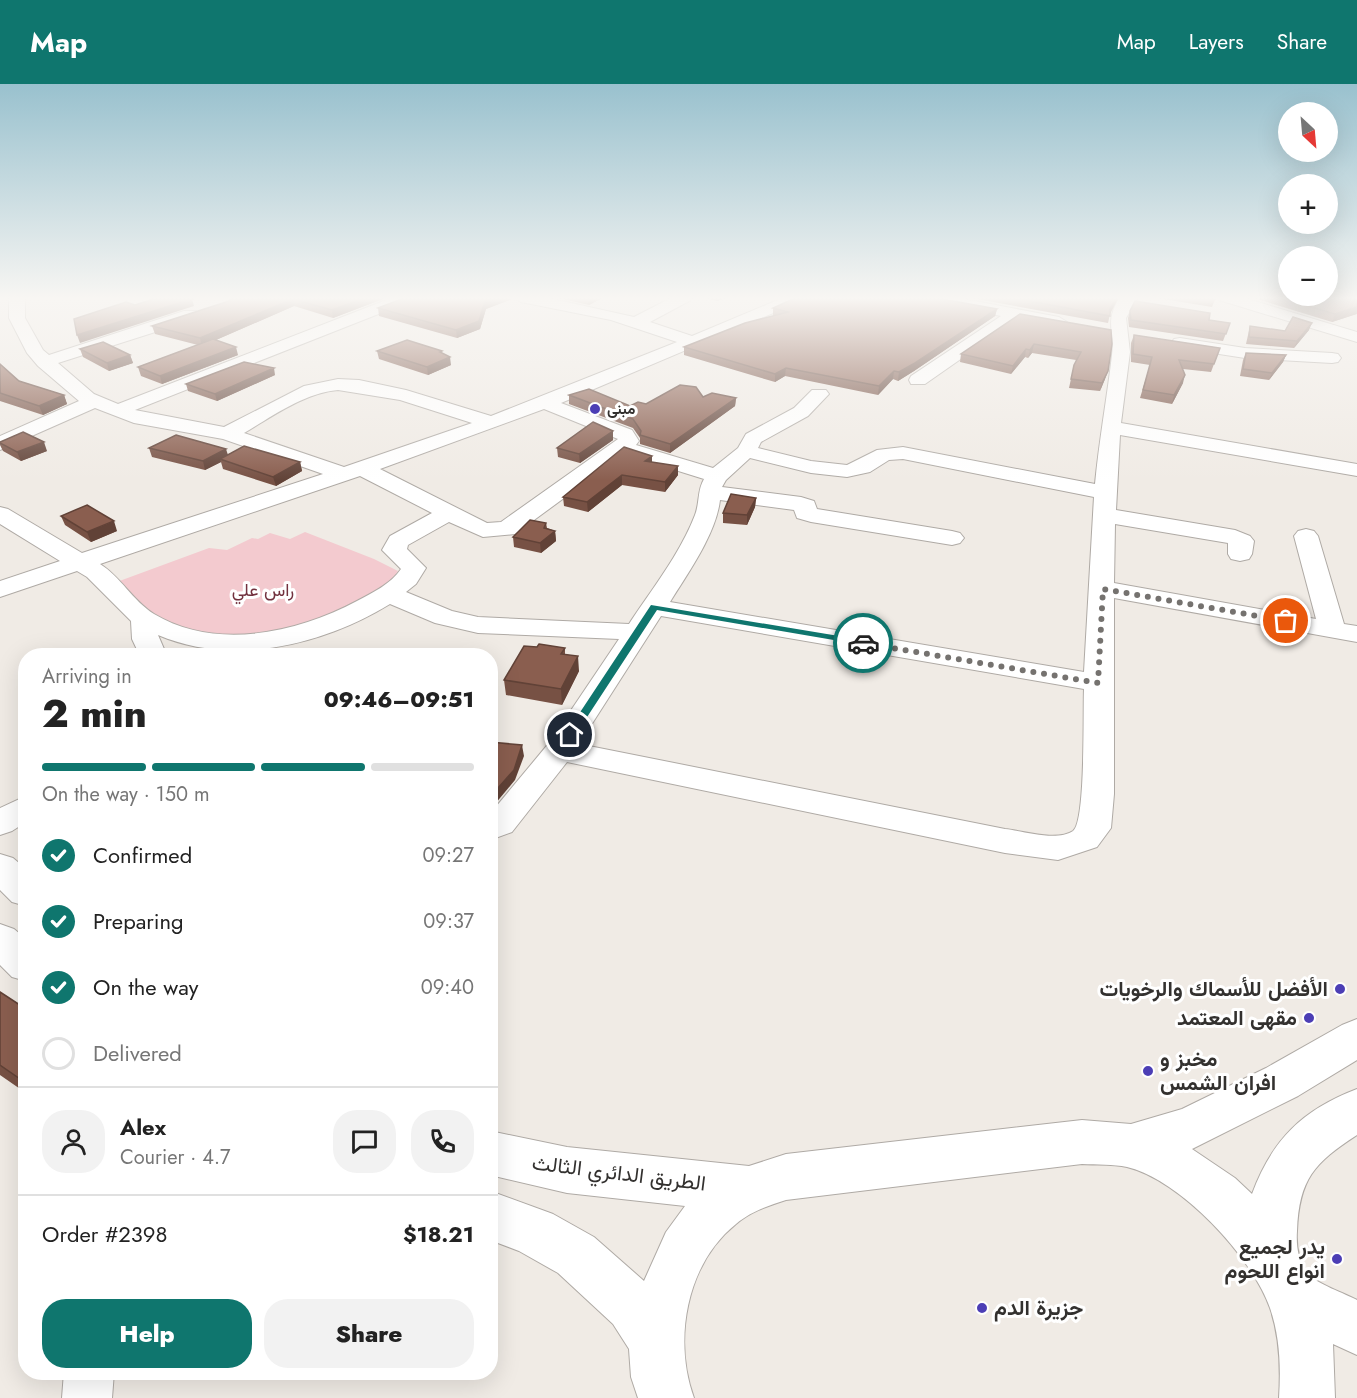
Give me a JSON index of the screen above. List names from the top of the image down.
{
  "streets": {
    "main road": ["الطريق الدائري الثالث"]
  },
  "parks": ["راس علي"],
  "places": [
    "مبنى",
    "الأفضل للأسماك والرخويات",
    "مقهى المعتمد",
    "مخبز و افران الشمس",
    "يدر لجميع انواع اللحوم",
    "جزيرة الدم"
  ],
  "north": "bottom right",
  "page": {
    "header": "Map",
    "nav": ["Map", "Layers", "Share"],
    "map_buttons": ["+", "−"],
    "heading": ["2 min", "Arriving in", "09:46–09:51"],
    "panel": [
      "Alex",
      "Courier · 4.7",
      "Order #2398",
      "$18.21"
    ],
    "bar": "On the way · 150 m",
    "list": [
      ["Confirmed", "09:27"],
      ["Preparing", "09:37"],
      ["On the way", "09:40"],
      "Delivered"
    ],
    "buttons": ["Help", "Share"]
  }
}
